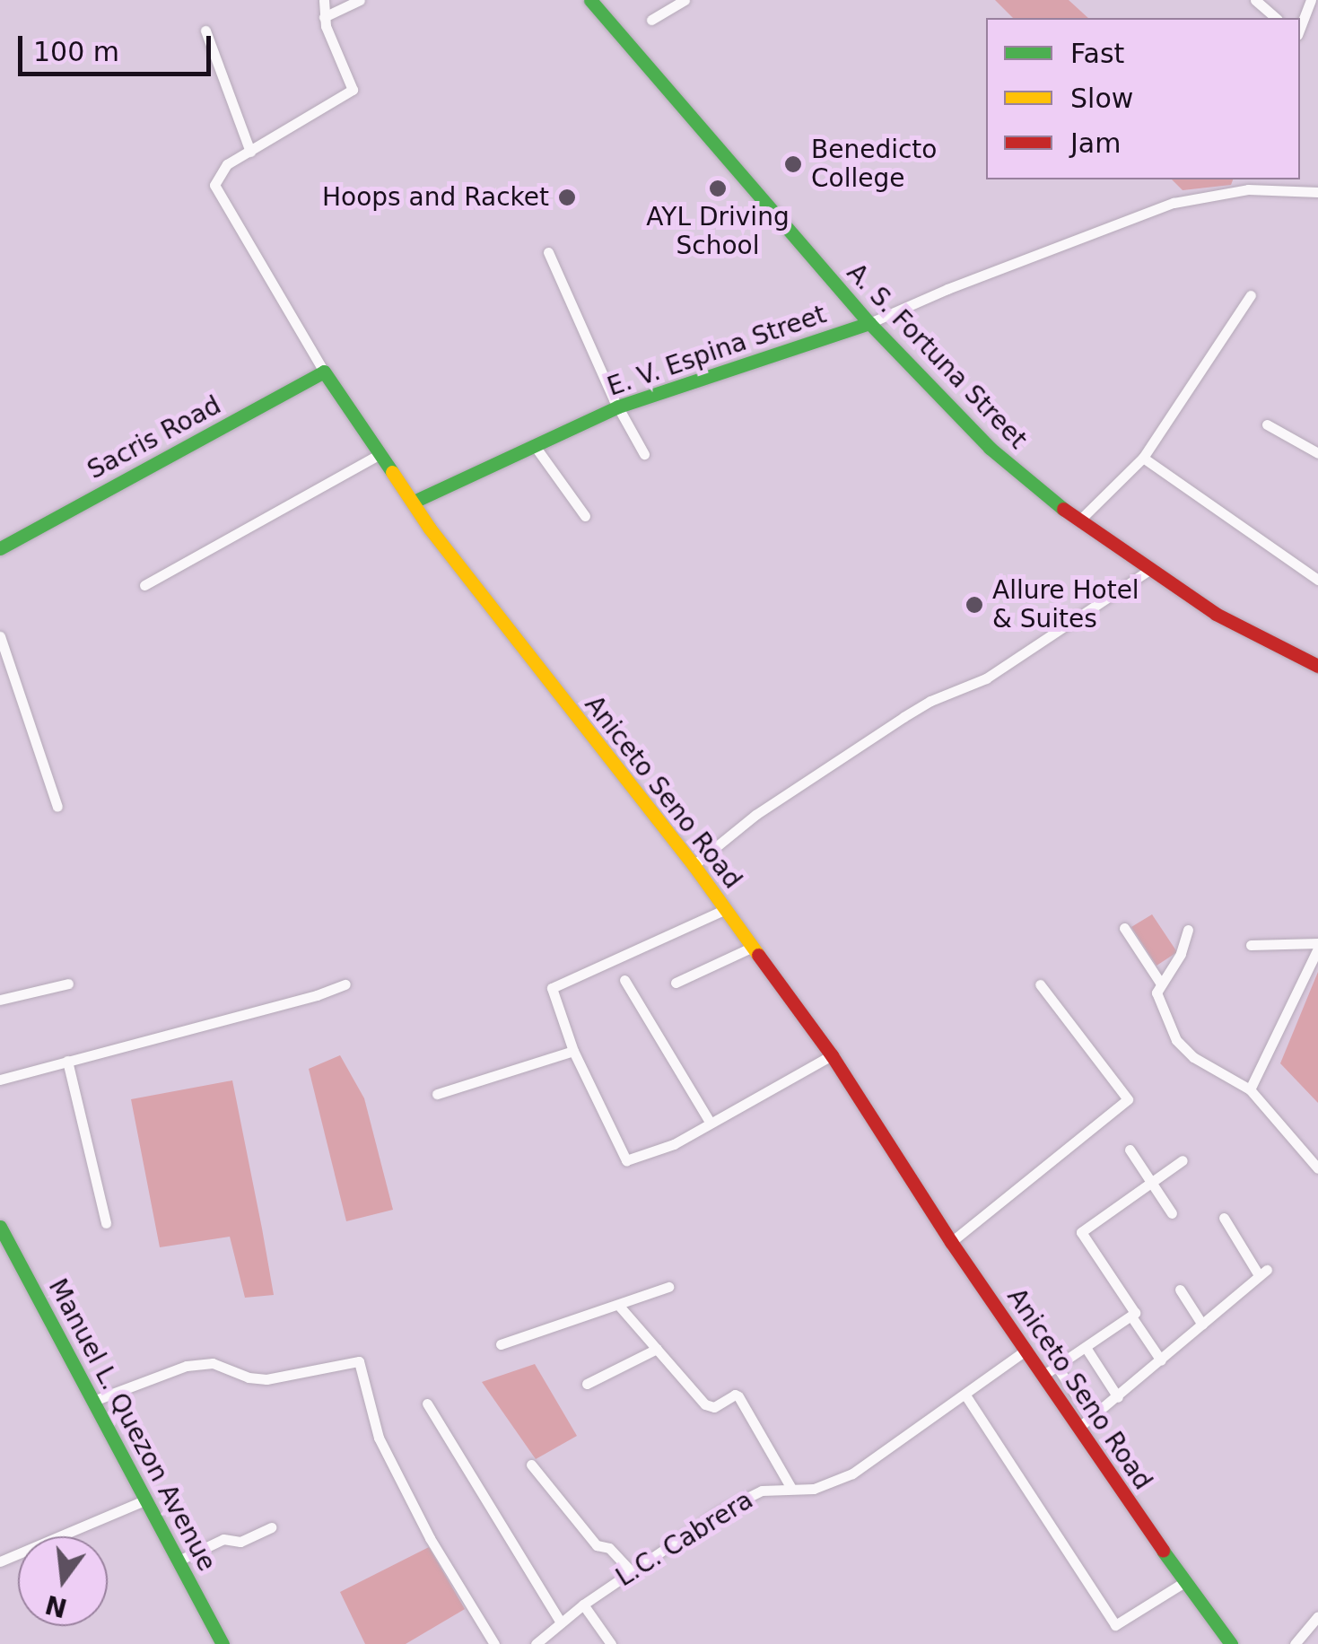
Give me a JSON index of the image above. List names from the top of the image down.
{
  "streets": {
    "street": [
      "E. V. Espina Street",
      "A. S. Fortuna Street",
      "Sacris Road",
      "Aniceto Seno Road",
      "Manuel L. Quezon Avenue",
      "L.C. Cabrera"
    ]
  },
  "crossings": [
    ["E. V. Espina Street", "A. S. Fortuna Street"],
    ["E. V. Espina Street", "Aniceto Seno Road"],
    ["Sacris Road", "Aniceto Seno Road"],
    ["Aniceto Seno Road", "L.C. Cabrera"]
  ],
  "places": [
    "Benedicto College",
    "AYL Driving School",
    "Hoops and Racket",
    "Allure Hotel & Suites"
  ],
  "legend": ["Fast", "Slow", "Jam"],
  "scale_bar": "100 m",
  "north": "bottom"
}
